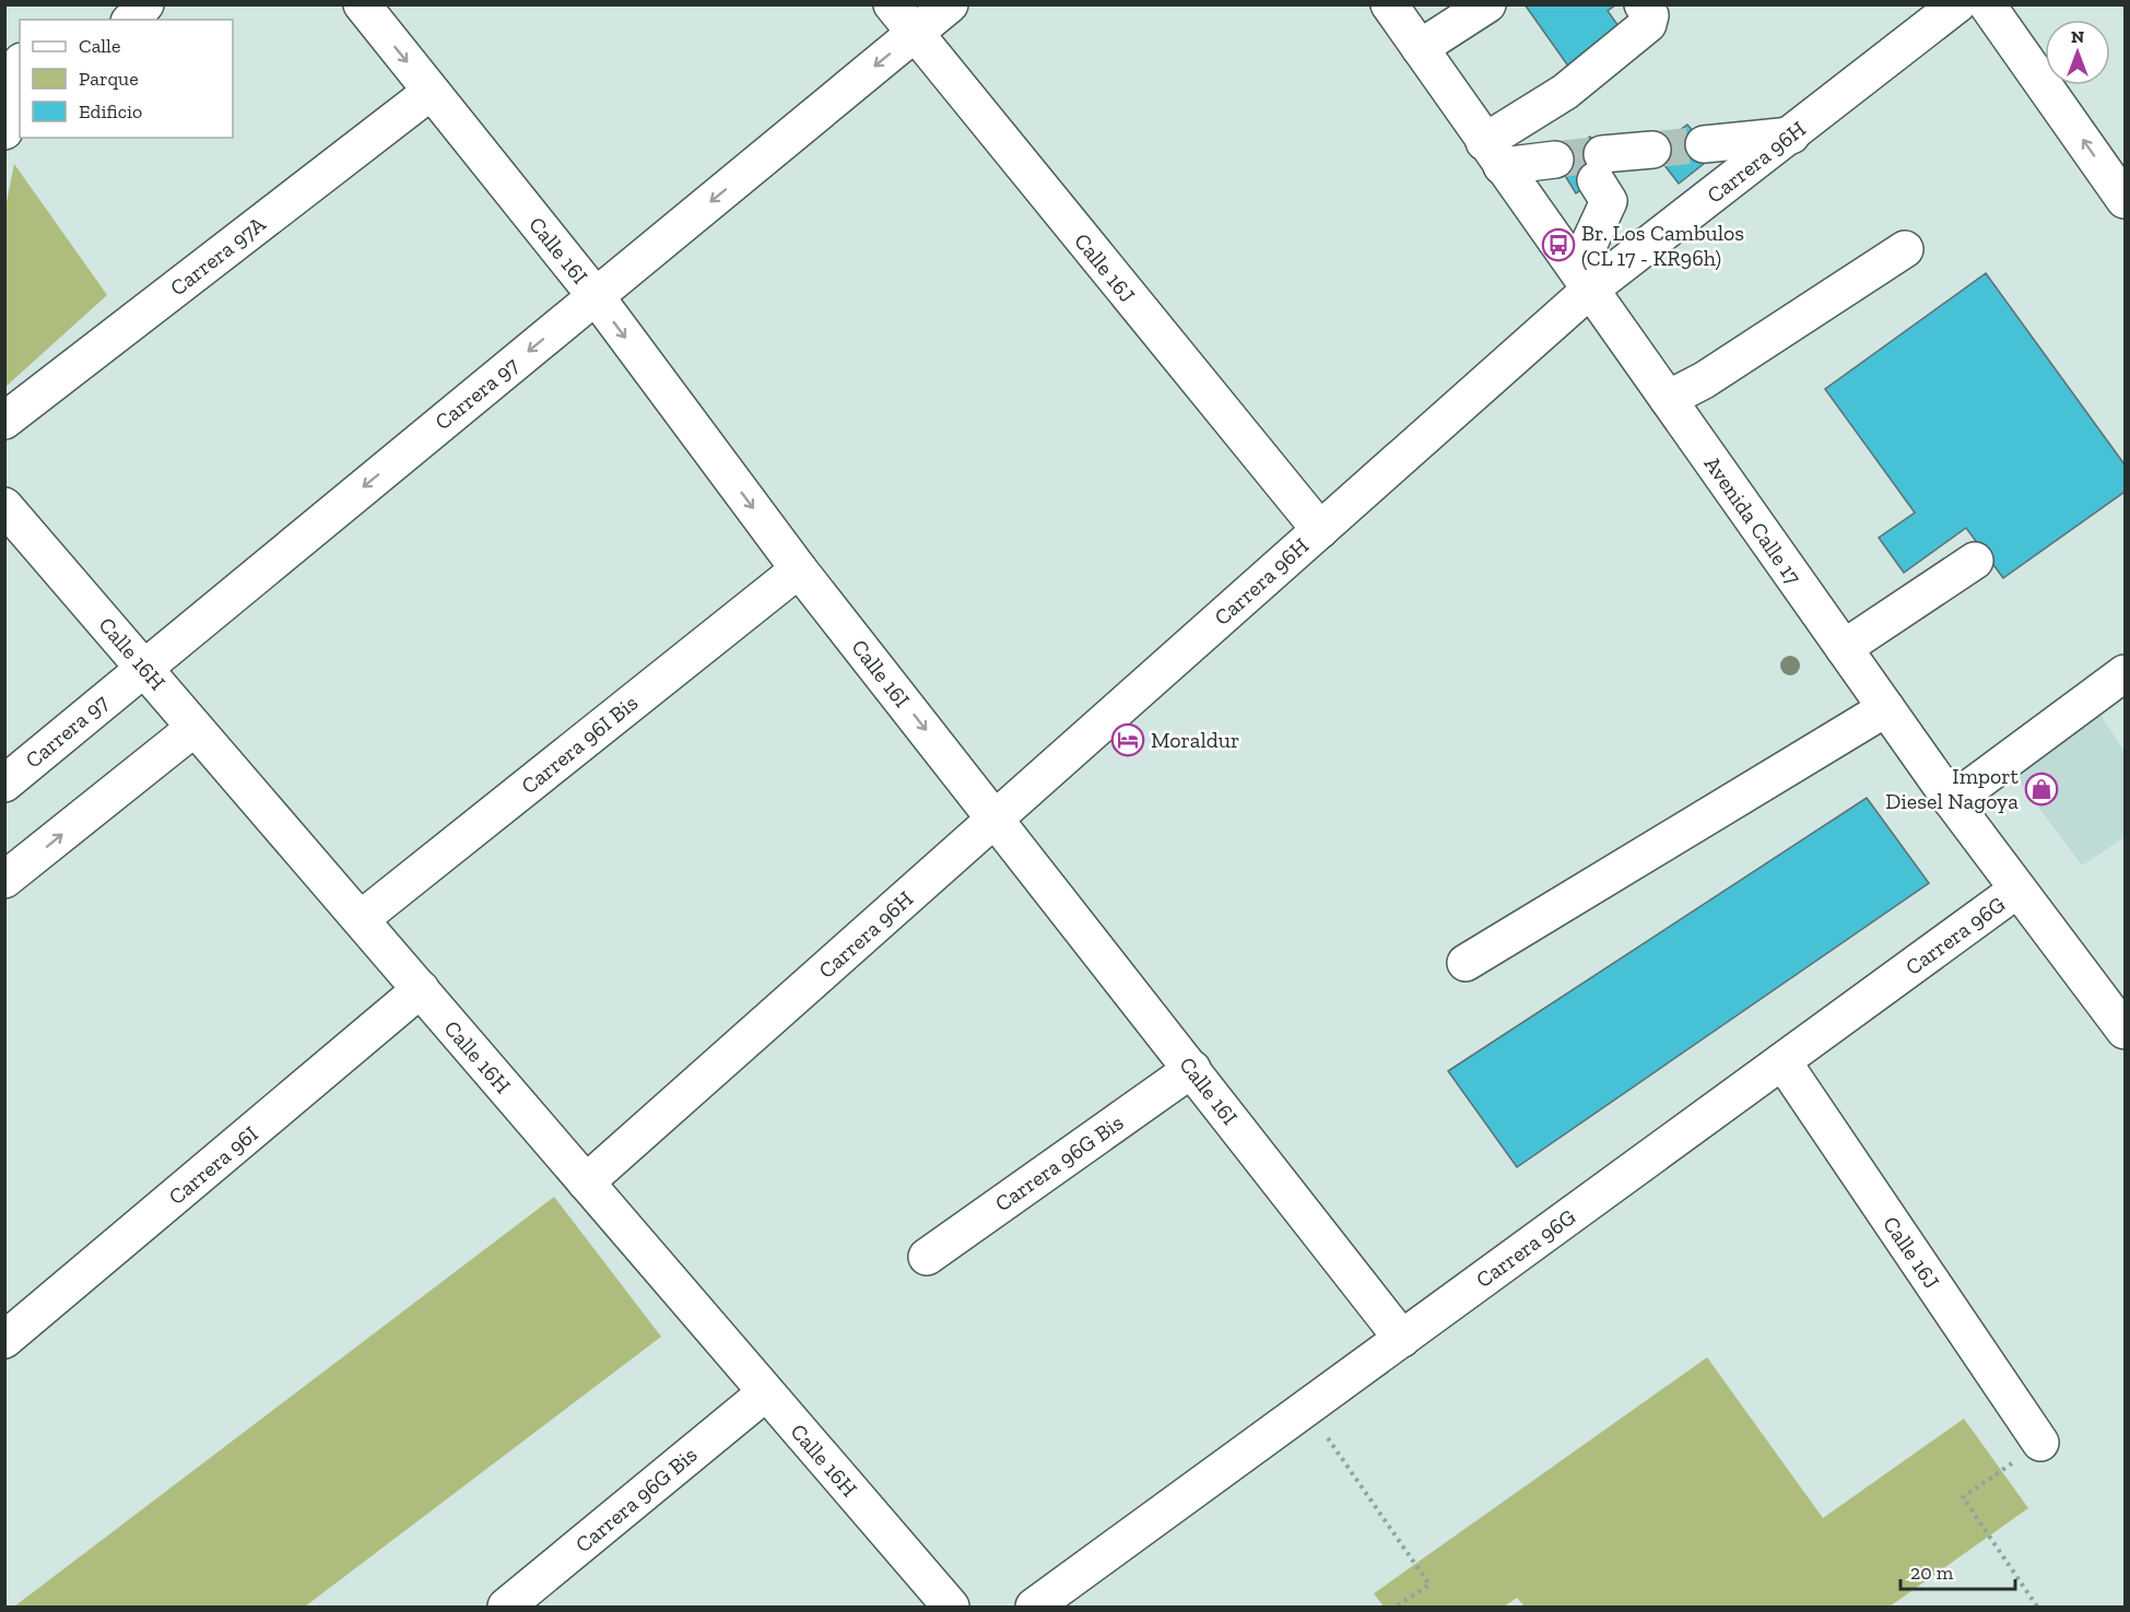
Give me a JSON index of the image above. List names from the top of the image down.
{
  "streets": {
    "street": [
      "Carrera 96H",
      "Calle 16I",
      "Carrera 97A",
      "Calle 16J",
      "Carrera 97",
      "Avenida Calle 17",
      "Calle 16H",
      "Carrera 96I Bis",
      "Carrera 96G",
      "Carrera 96G Bis",
      "Carrera 96I"
    ]
  },
  "crossings": [
    ["Carrera 96H", "Calle 16I"],
    ["Carrera 96H", "Calle 16J"],
    ["Carrera 96H", "Avenida Calle 17"],
    ["Carrera 96H", "Calle 16H"],
    ["Calle 16I", "Carrera 97A"],
    ["Calle 16I", "Carrera 97"],
    ["Calle 16I", "Carrera 96I Bis"],
    ["Calle 16I", "Carrera 96G"],
    ["Calle 16I", "Carrera 96G Bis"],
    ["Calle 16J", "Carrera 97"],
    ["Calle 16J", "Carrera 96G"],
    ["Carrera 97", "Calle 16H"],
    ["Avenida Calle 17", "Carrera 96G"],
    ["Calle 16H", "Carrera 96I Bis"],
    ["Calle 16H", "Carrera 96G Bis"],
    ["Calle 16H", "Carrera 96I"]
  ],
  "one_way": ["Calle 16I", "Carrera 97"],
  "places": {
    "bus stop": ["Br. Los Cambulos (CL 17 - KR96h)"],
    "hotel": ["Moraldur"],
    "shop": ["Import Diesel Nagoya"]
  },
  "legend": ["Calle", "Parque", "Edificio"],
  "scale_bar": "20 m",
  "north": "top"
}
